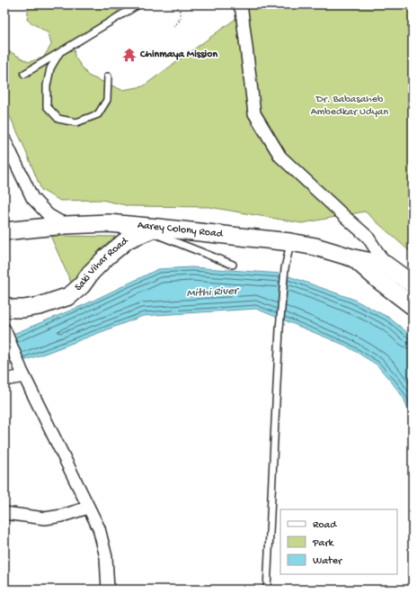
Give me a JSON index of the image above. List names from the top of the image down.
{
  "streets": {
    "main road": ["Aarey Colony Road", "Saki Vihar Road"]
  },
  "crossings": [
    ["Aarey Colony Road", "Saki Vihar Road"]
  ],
  "water": ["Mithi River"],
  "parks": ["Dr. Babasaheb Ambedkar Udyan"],
  "places": {
    "temple": ["Chinmaya Mission"]
  },
  "legend": ["Road", "Park", "Water"]
}
